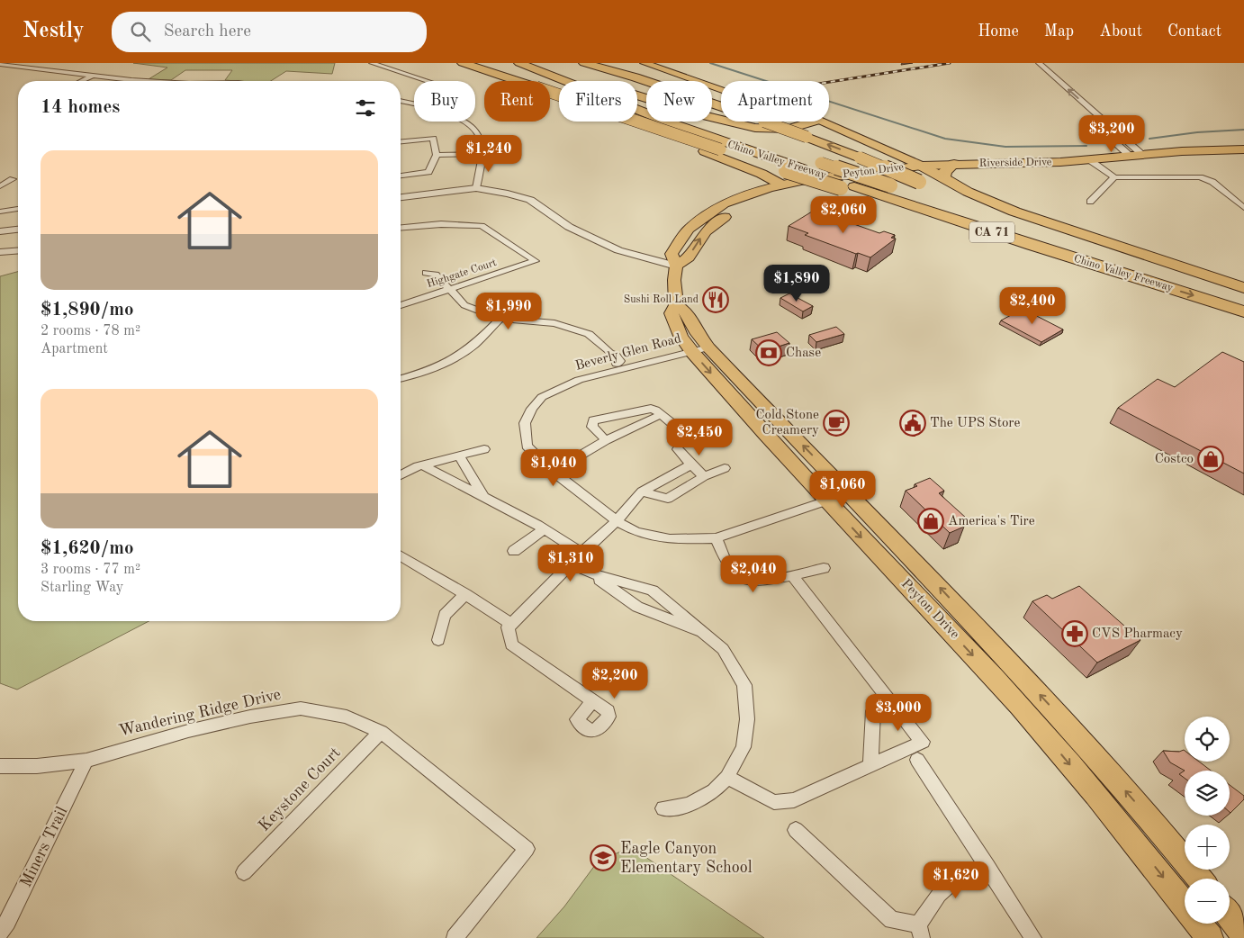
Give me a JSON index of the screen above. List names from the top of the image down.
{
  "streets": {
    "highway": ["Chino Valley Freeway", "CA 71"],
    "main road": ["Riverside Drive", "Peyton Drive"],
    "street": [
      "Highgate Court",
      "Beverly Glen Road",
      "Wandering Ridge Drive",
      "Keystone Court",
      "Miners Trail"
    ]
  },
  "crossings": [
    ["Riverside Drive", "Peyton Drive"],
    ["Peyton Drive", "Beverly Glen Road"],
    ["Wandering Ridge Drive", "Keystone Court"],
    ["Wandering Ridge Drive", "Miners Trail"]
  ],
  "places": {
    "restaurant": ["Sushi Roll Land"],
    "bank": ["Chase"],
    "cafe": ["Cold Stone Creamery"],
    "public building": ["The UPS Store"],
    "shop": ["Costco", "America's Tire"],
    "pharmacy": ["CVS Pharmacy"],
    "school or university": ["Eagle Canyon Elementary School"]
  },
  "page": {
    "header": "Nestly",
    "search": "Search here",
    "nav": [
      "Home",
      "Map",
      "About",
      "Contact"
    ],
    "chip": [
      "Buy",
      "Rent",
      "Filters",
      "New",
      "Apartment"
    ],
    "heading": "14 homes",
    "price": [
      "$3,200",
      "$1,240",
      "$2,060",
      "$1,890",
      "$2,400",
      "$1,990",
      "$2,450",
      "$1,040",
      "$1,060",
      "$1,310",
      "$2,040",
      "$2,200",
      "$3,000",
      "$1,620"
    ],
    "list": [
      {
        "name": "$1,890/mo",
        "note": "2 rooms · 78 m² · Apartment"
      },
      {
        "name": "$1,620/mo",
        "note": "3 rooms · 77 m² · Starling Way"
      }
    ],
    "map_buttons": ["+", "−"]
  }
}
